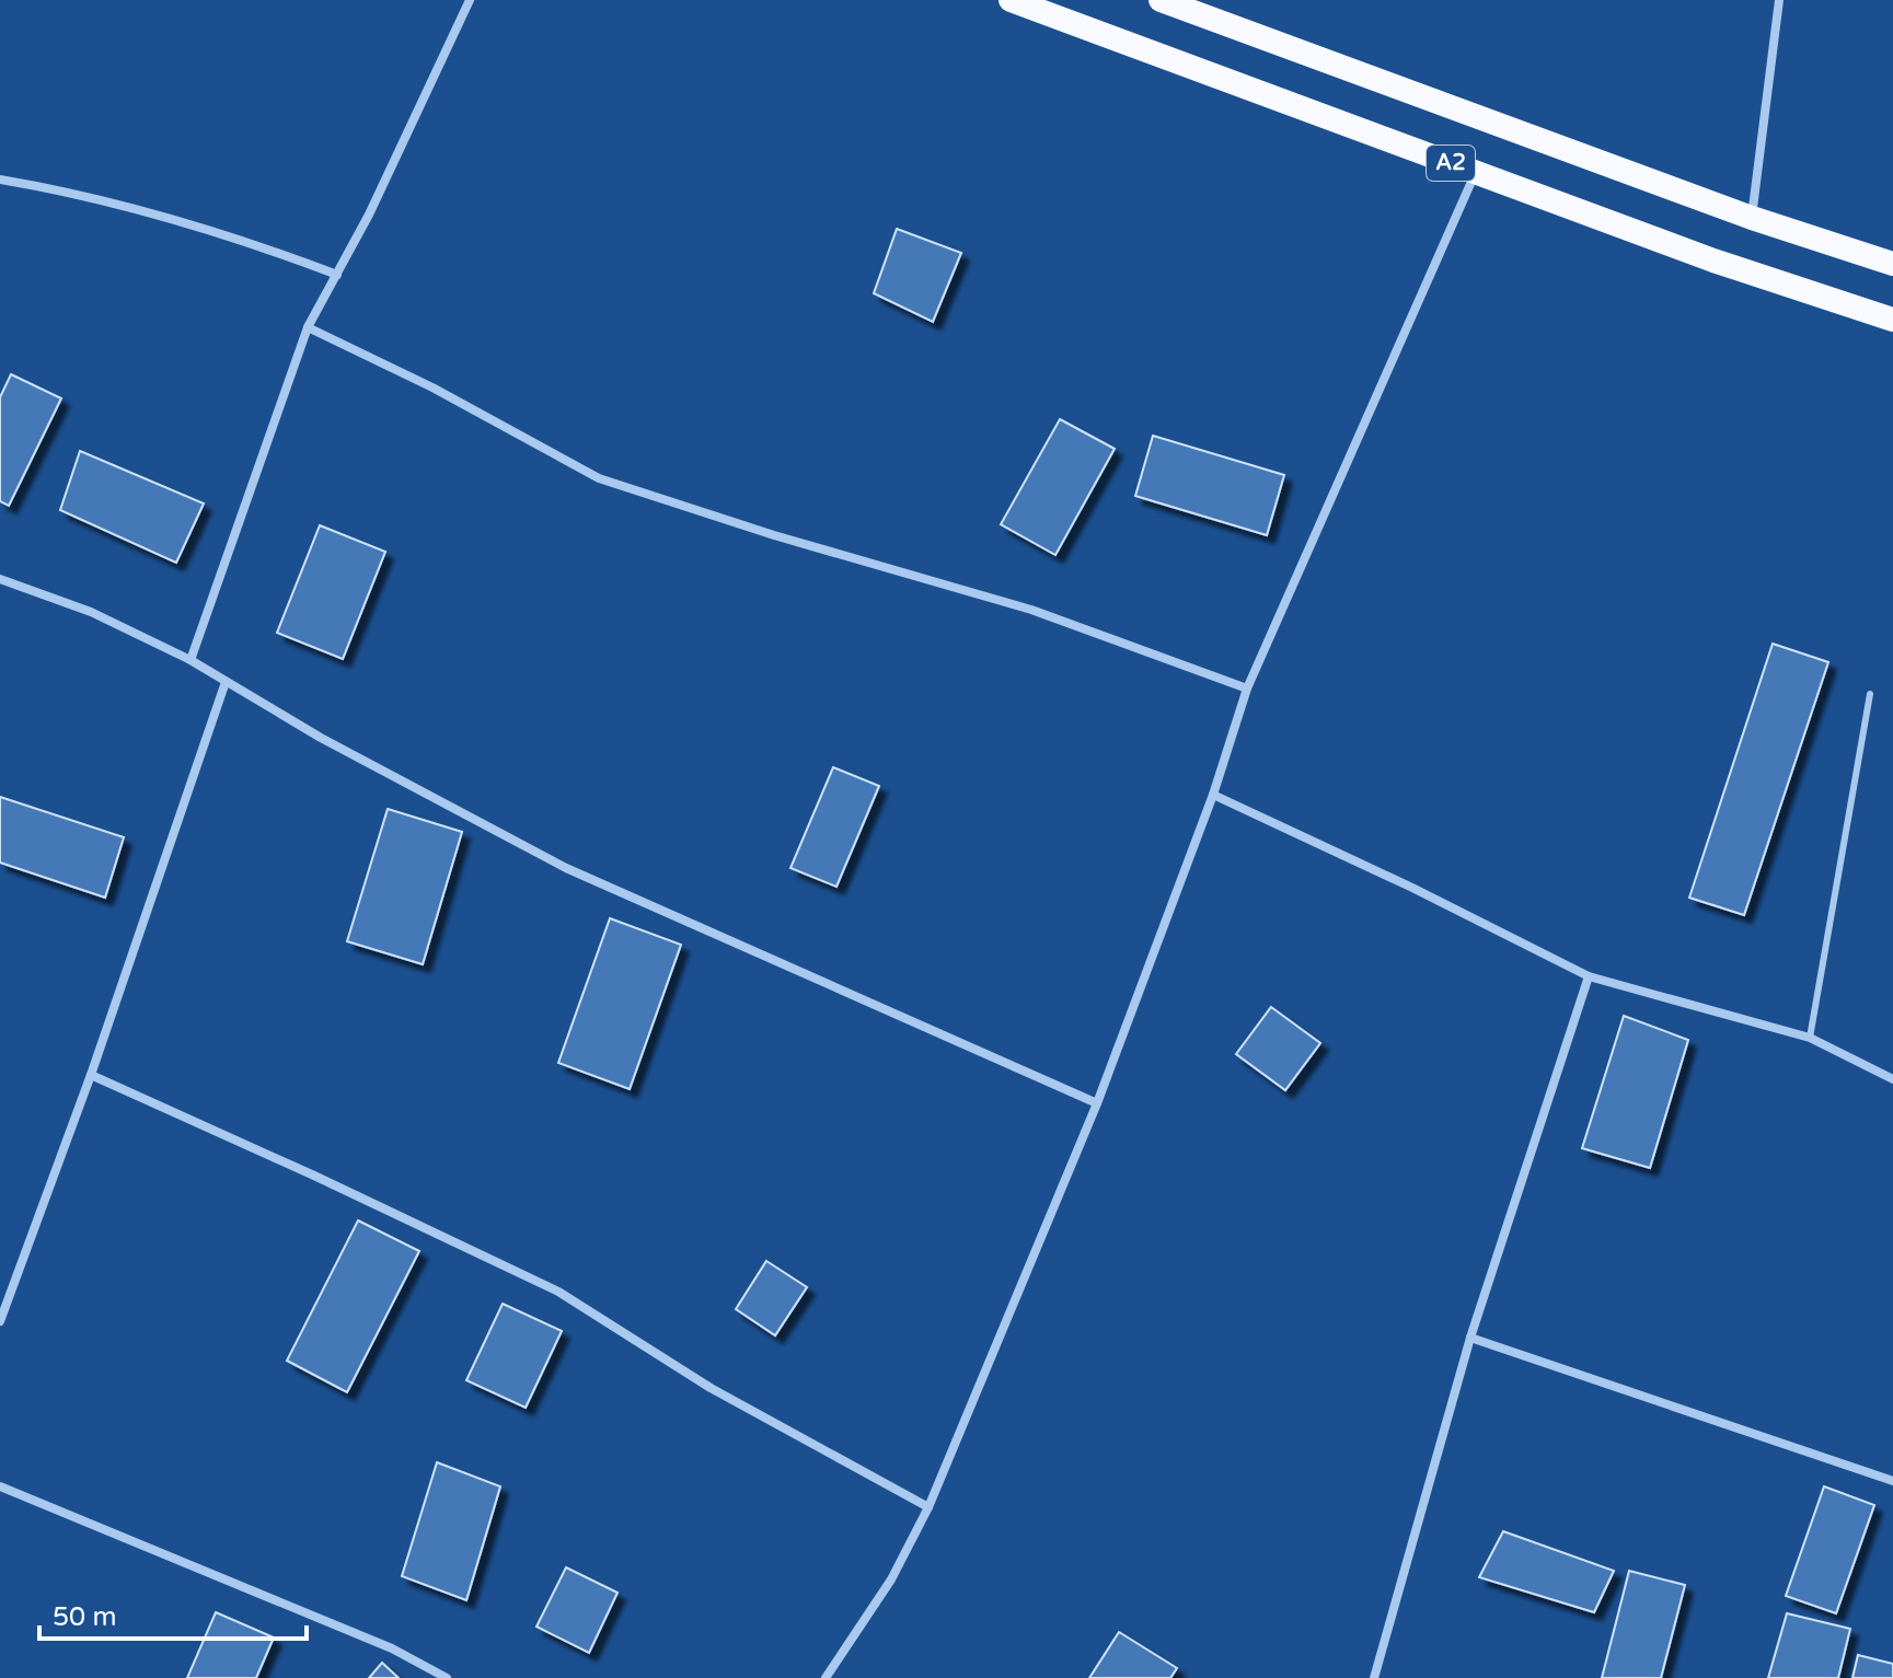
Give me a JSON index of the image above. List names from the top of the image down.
{
  "streets": {
    "highway": ["A2"]
  },
  "scale_bar": "50 m"
}
